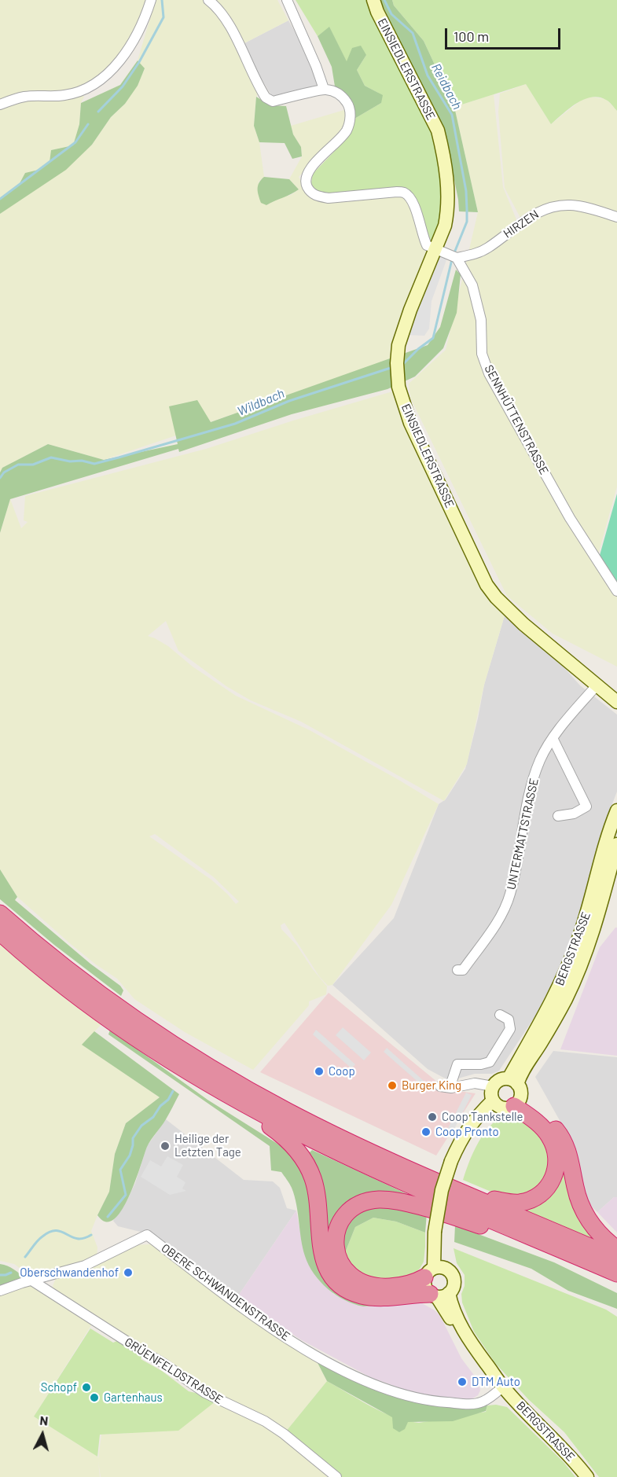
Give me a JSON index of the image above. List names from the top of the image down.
{
  "streets": {
    "main road": ["EINSIEDLERSTRASSE", "BERGSTRASSE"],
    "street": [
      "HIRZEN",
      "SENNHÜTTENSTRASSE",
      "UNTERMATTSTRASSE",
      "OBERE SCHWANDENSTRASSE",
      "GRÜENFELDSTRASSE"
    ]
  },
  "crossings": [
    ["EINSIEDLERSTRASSE", "UNTERMATTSTRASSE"],
    ["HIRZEN", "SENNHÜTTENSTRASSE"],
    ["BERGSTRASSE", "OBERE SCHWANDENSTRASSE"],
    ["OBERE SCHWANDENSTRASSE", "GRÜENFELDSTRASSE"]
  ],
  "water": ["Reidbach", "Wildbach"],
  "places": [
    "Coop",
    "Burger King",
    "Coop Tankstelle",
    "Coop Pronto",
    "Heilige der Letzten Tage",
    "Oberschwandenhof",
    "DTM Auto",
    "Schopf",
    "Gartenhaus"
  ],
  "scale_bar": "100 m",
  "north": "top"
}
